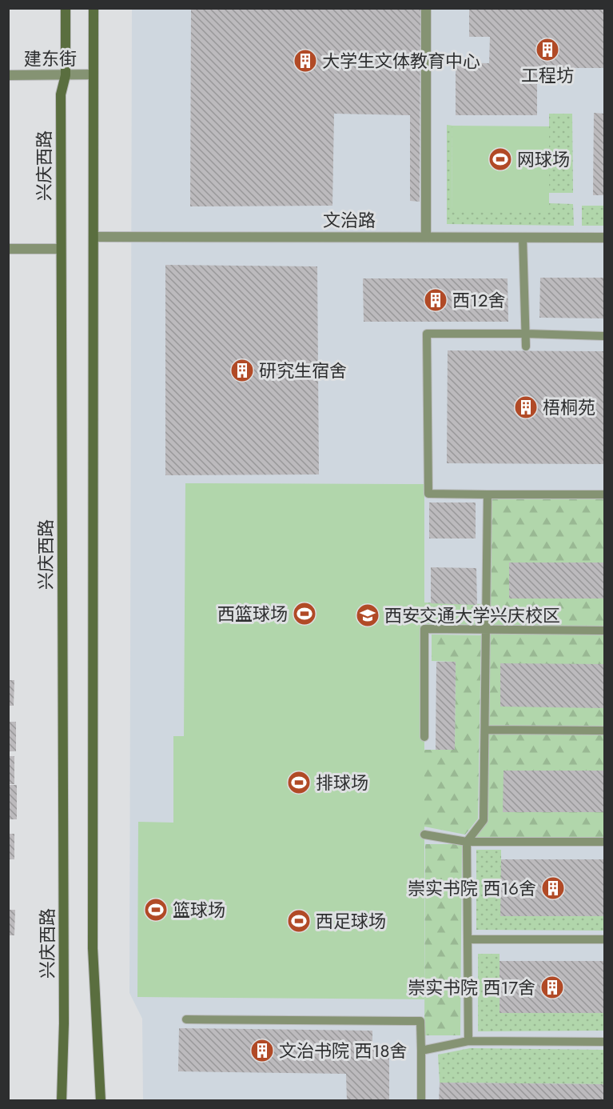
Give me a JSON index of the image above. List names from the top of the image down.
{
  "streets": {
    "main road": ["兴庆西路"],
    "street": ["建东街", "文治路"]
  },
  "crossings": [
    ["建东街", "兴庆西路"]
  ],
  "places": {
    "building": [
      "工程坊",
      "大学生文体教育中心",
      "西12舍",
      "研究生宿舍",
      "梧桐苑",
      "崇实书院 西16舍",
      "崇实书院 西17舍",
      "文治书院 西18舍"
    ],
    "sports": [
      "网球场",
      "西篮球场",
      "排球场",
      "篮球场",
      "西足球场"
    ],
    "school or university": ["西安交通大学兴庆校区"]
  }
}
